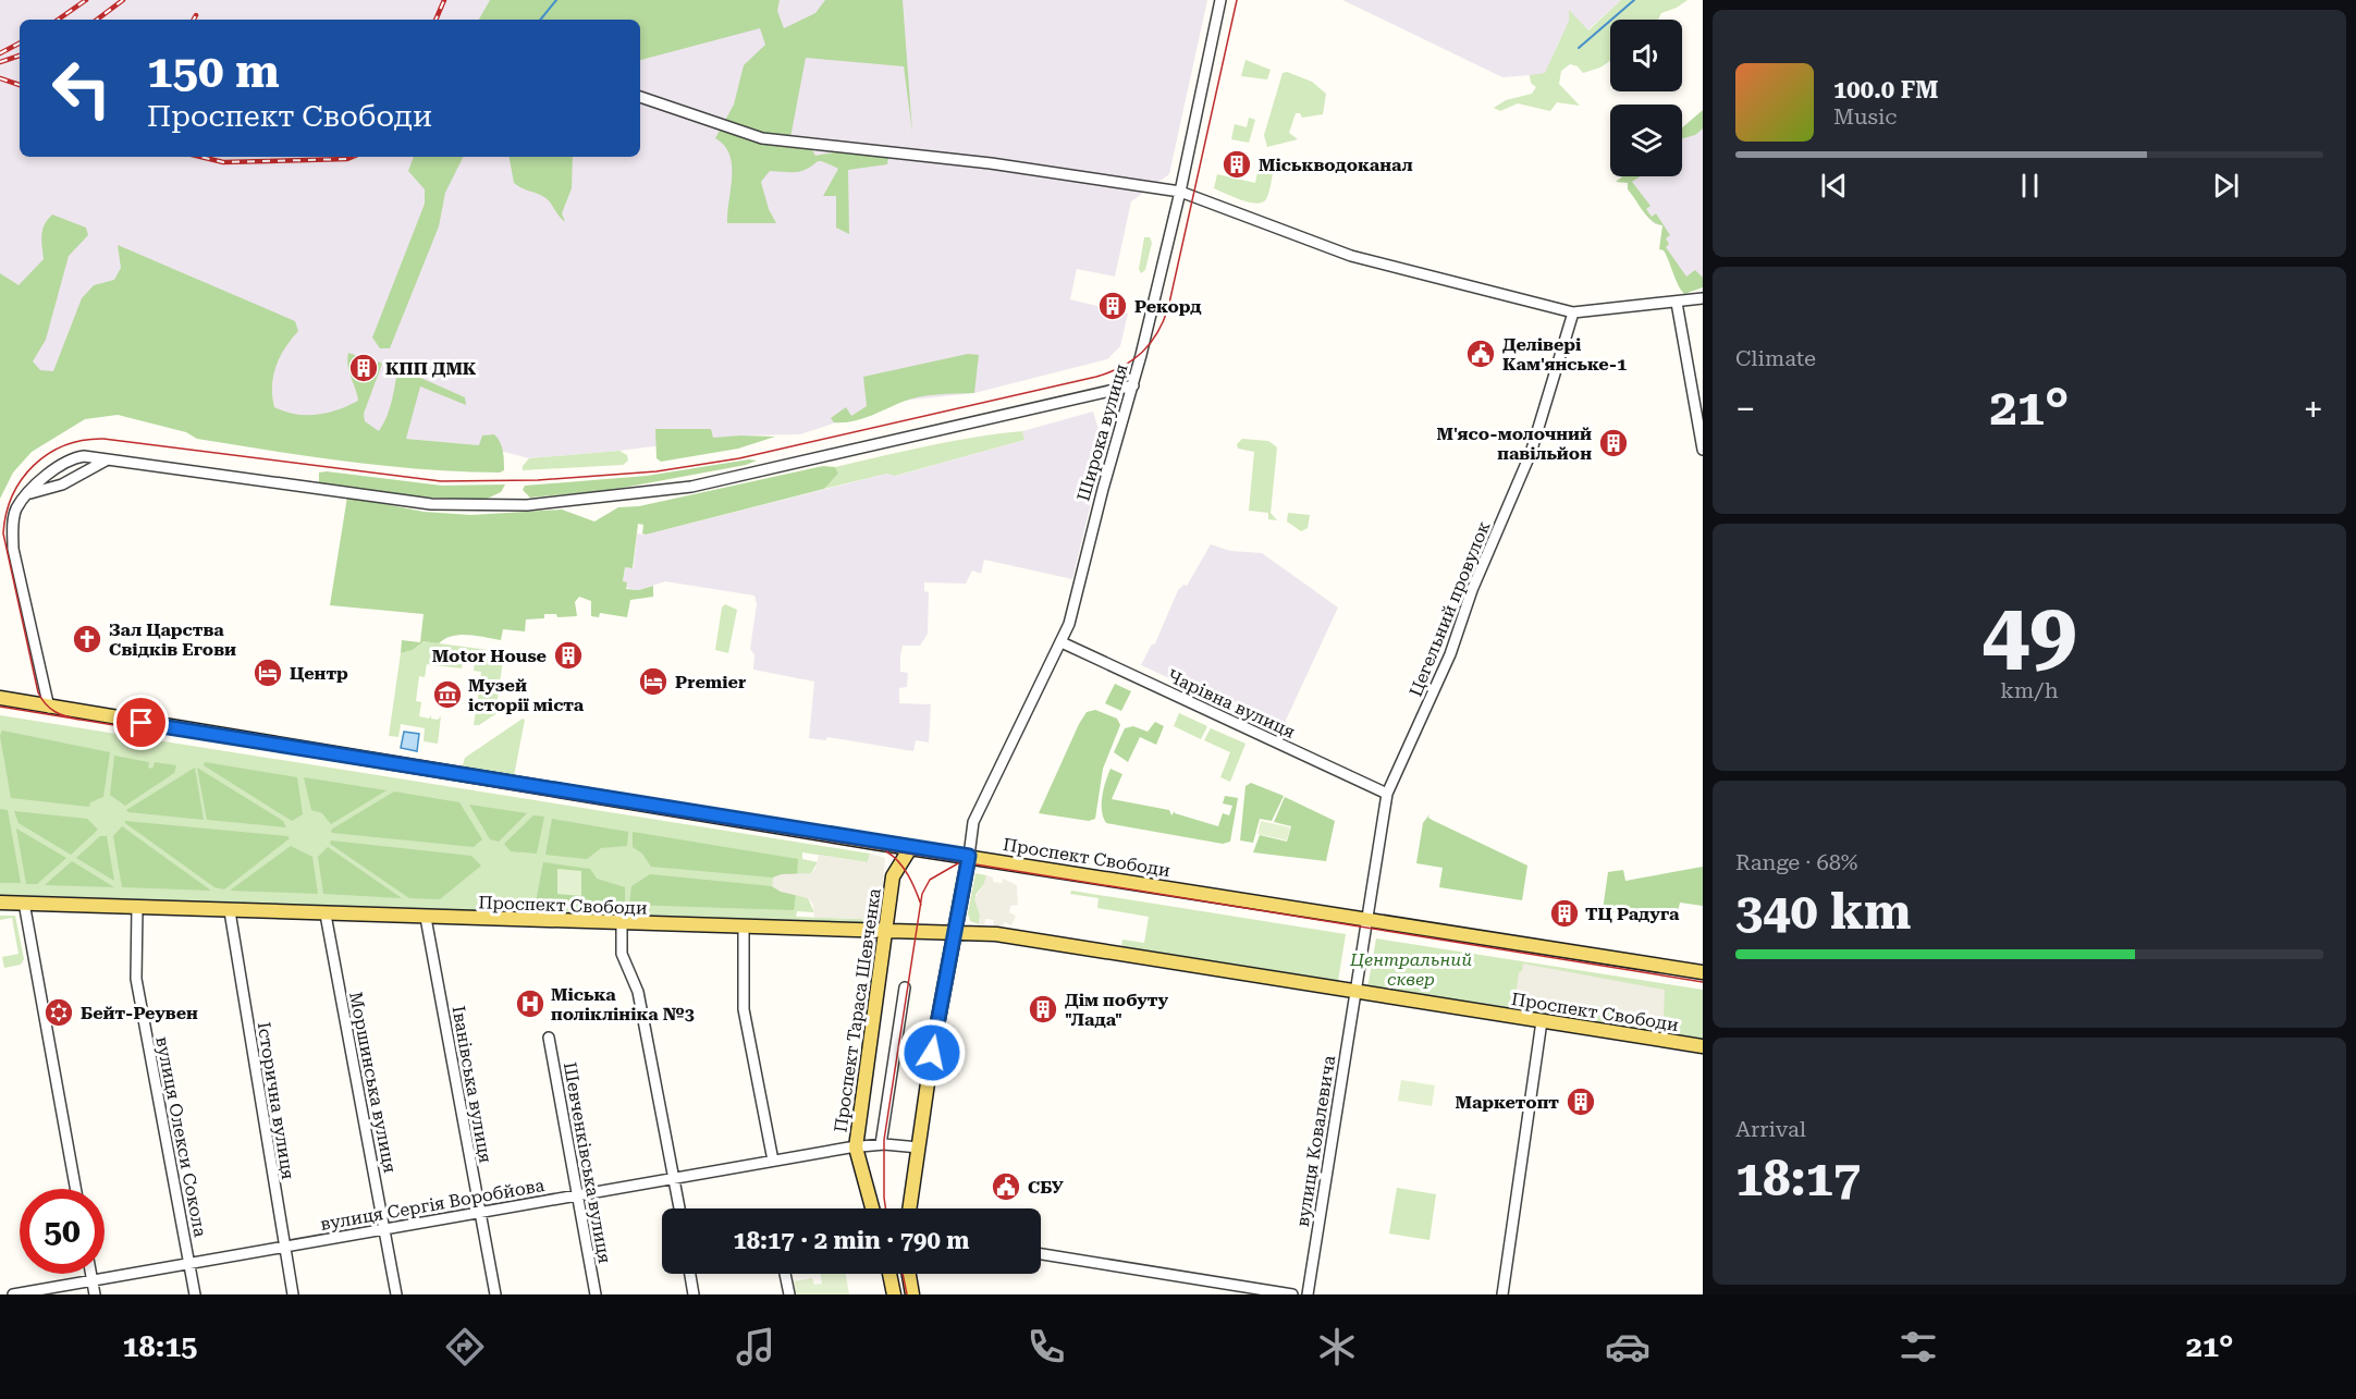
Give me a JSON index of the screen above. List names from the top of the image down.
{
  "streets": {
    "main road": ["Проспект Свободи", "Проспект Тараса Шевченка"],
    "street": [
      "Широка вулиця",
      "Цегельний провулок",
      "Чарівна вулиця",
      "Моршинська вулиця",
      "Іванівська вулиця",
      "Історична вулиця",
      "вулиця Олекси Сокола",
      "вулиця Ковалевича",
      "Шевченківська вулиця",
      "вулиця Сергія Воробйова"
    ]
  },
  "crossings": [
    ["Широка вулиця", "Чарівна вулиця"],
    ["Широка вулиця", "Проспект Свободи"],
    ["Цегельний провулок", "Чарівна вулиця"],
    ["Цегельний провулок", "Проспект Свободи"],
    ["Цегельний провулок", "вулиця Ковалевича"],
    ["Проспект Свободи", "Проспект Тараса Шевченка"],
    ["Проспект Свободи", "Моршинська вулиця"],
    ["Проспект Свободи", "Іванівська вулиця"],
    ["Проспект Свободи", "Історична вулиця"],
    ["Проспект Свободи", "вулиця Олекси Сокола"],
    ["Проспект Свободи", "вулиця Ковалевича"],
    ["Проспект Тараса Шевченка", "вулиця Сергія Воробйова"],
    ["Моршинська вулиця", "вулиця Сергія Воробйова"],
    ["Іванівська вулиця", "вулиця Сергія Воробйова"],
    ["Історична вулиця", "вулиця Сергія Воробйова"],
    ["вулиця Олекси Сокола", "вулиця Сергія Воробйова"],
    ["Шевченківська вулиця", "вулиця Сергія Воробйова"]
  ],
  "parks": ["Центральний сквер"],
  "places": {
    "building": [
      "Міськводоканал",
      "Рекорд",
      "КПП ДМК",
      "М'ясо-молочний павільйон",
      "Motor House",
      "ТЦ Радуга",
      "Дім побуту \"Лада\"",
      "Маркетопт"
    ],
    "public building": ["Делівері Кам'янське-1", "СБУ"],
    "church": ["Зал Царства Свiдкiв Егови"],
    "hotel": ["Центр", "Premier"],
    "museum": ["Музей історії міста"],
    "hospital": ["Міська поліклініка №3"],
    "synagogue": ["Бейт-Реувен"]
  },
  "page": {
    "turn": ["150 m", "Проспект Свободи"],
    "song": ["100.0 FM", "Music"],
    "tile": [
      "Climate",
      ["49", "km/h"],
      ["Range · 68%", "340 km"],
      ["Arrival", "18:17"]
    ],
    "heat": ["−", "21°", "+"],
    "limit": "50",
    "trip": "18:17 · 2 min · 790 m",
    "tabs": ["18:15", "21°"]
  }
}
